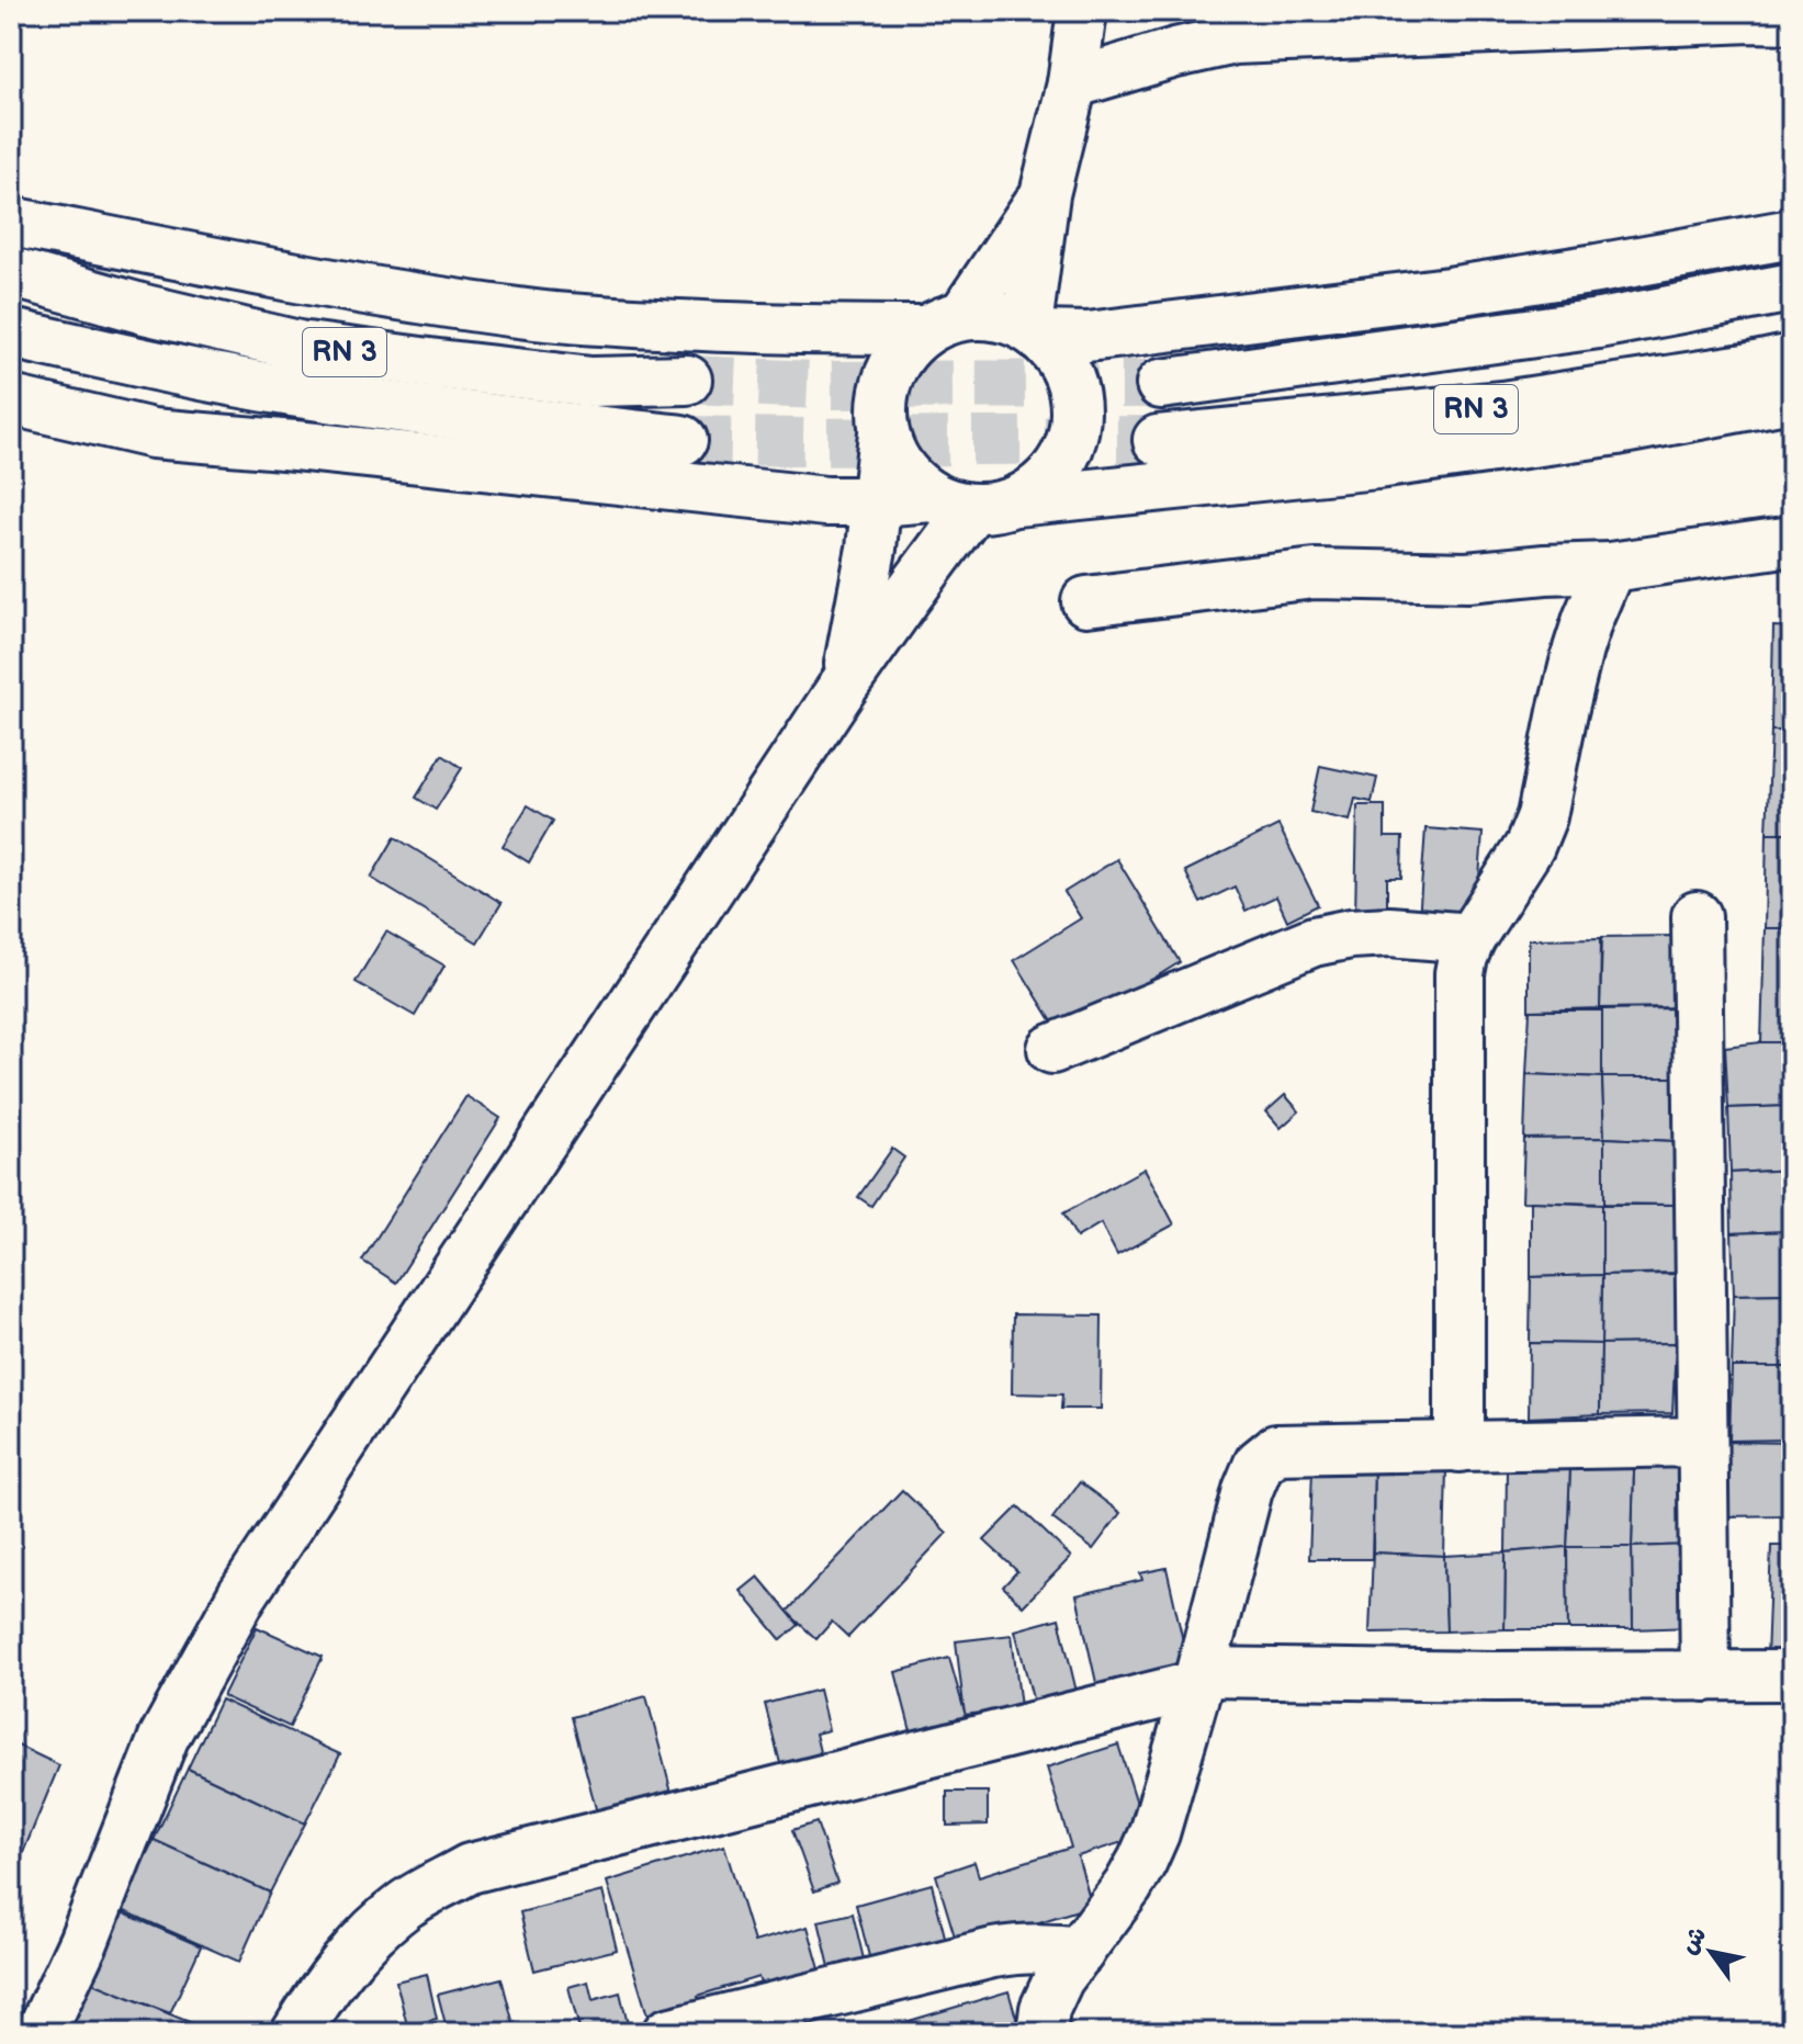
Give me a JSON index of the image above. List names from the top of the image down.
{
  "streets": {
    "main road": ["RN 3"]
  },
  "north": "top left"
}
